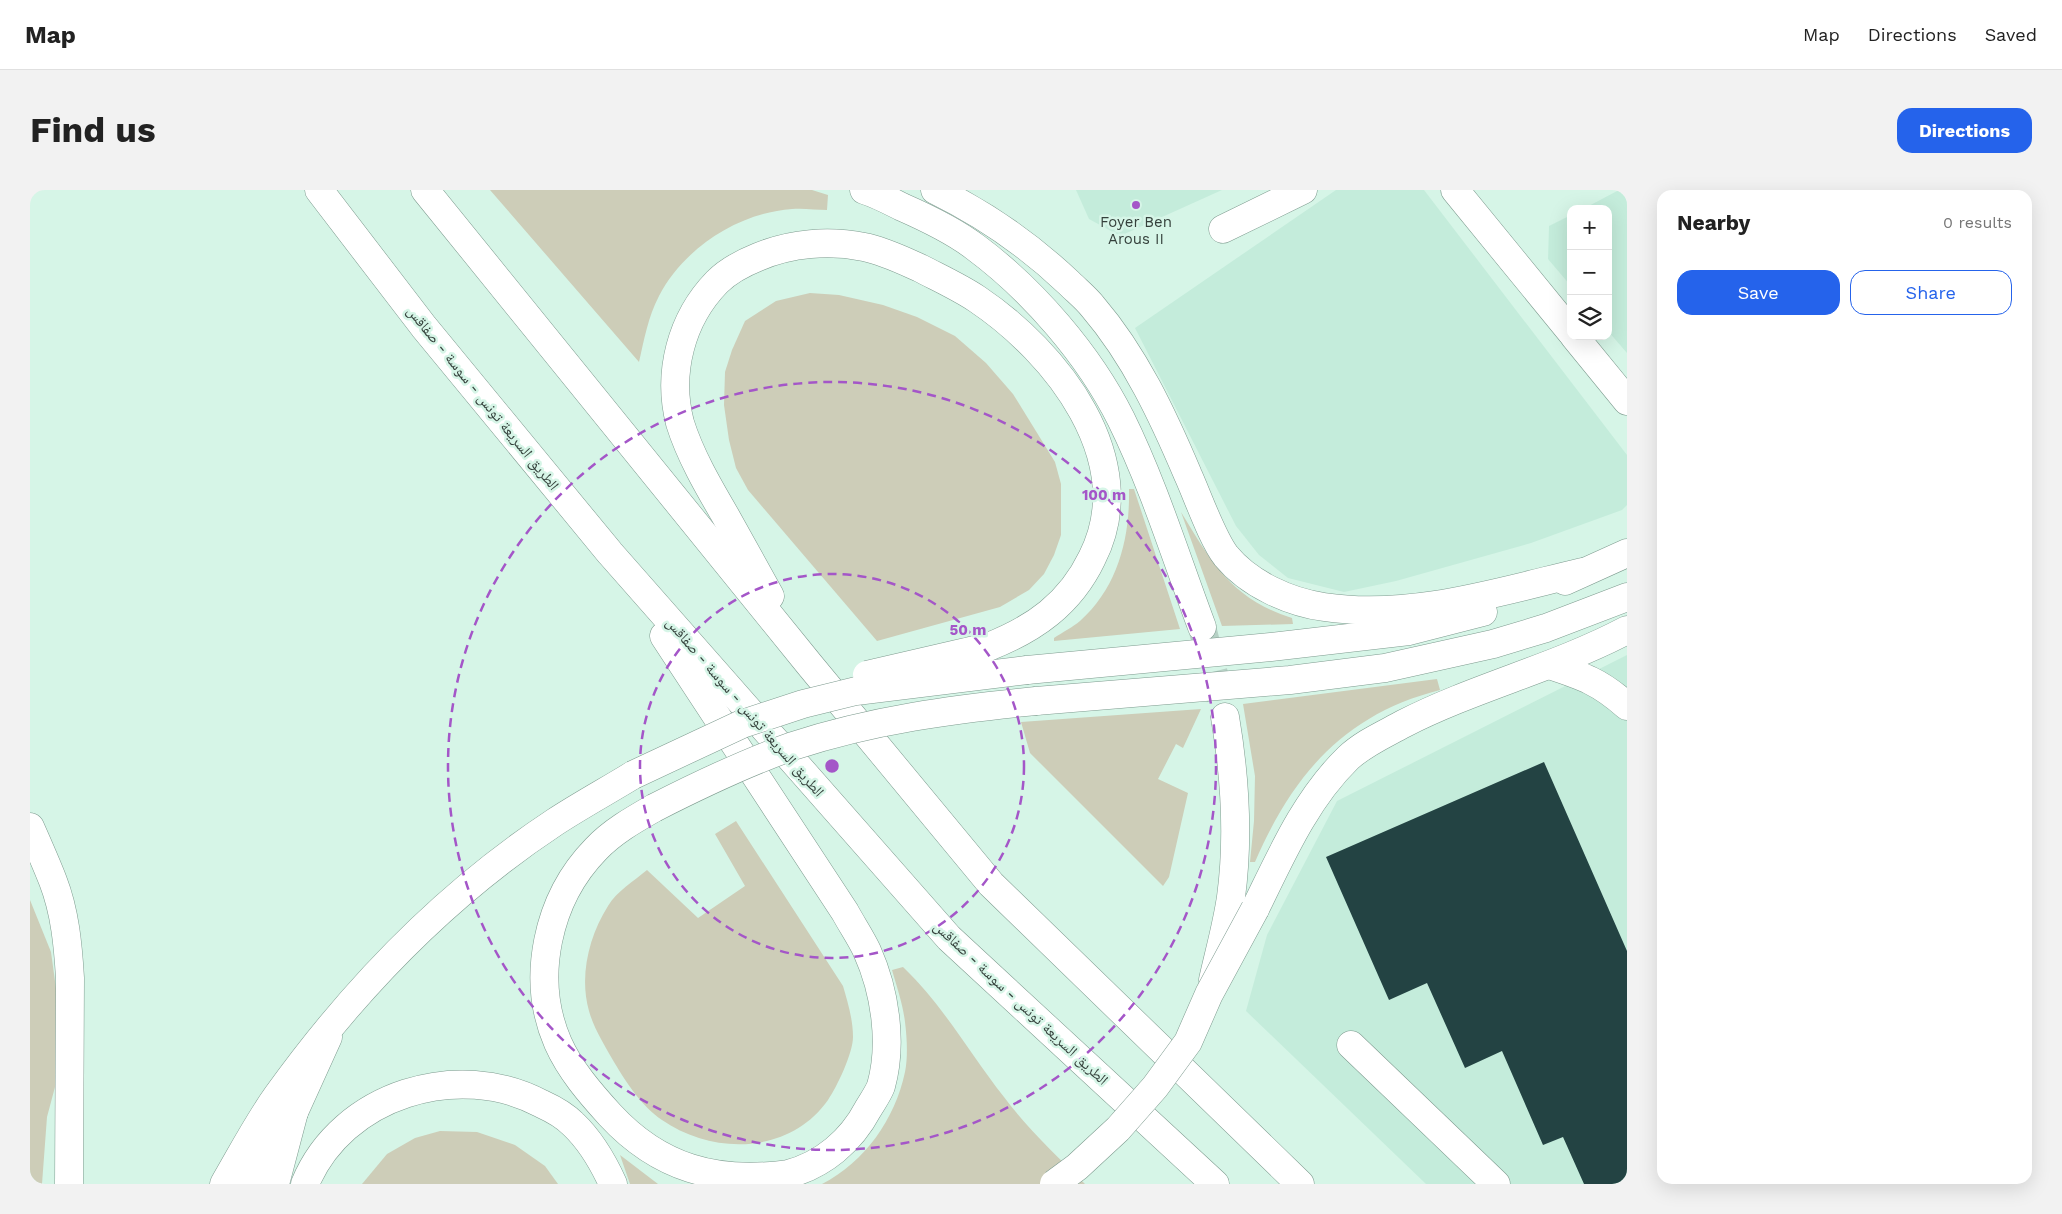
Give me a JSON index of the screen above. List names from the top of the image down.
{
  "streets": {
    "main road": ["الطريق السريعة تونس - سوسة - صفاقس"]
  },
  "places": ["Foyer Ben Arous II"],
  "page": {
    "header": "Map",
    "nav": ["Map", "Directions", "Saved"],
    "buttons": [
      "Directions",
      ["Save", "Share"]
    ],
    "title": "Find us",
    "heading": ["Nearby", "0 results"],
    "map_buttons": ["+", "−"]
  },
  "rings": ["100 m", "50 m"]
}
